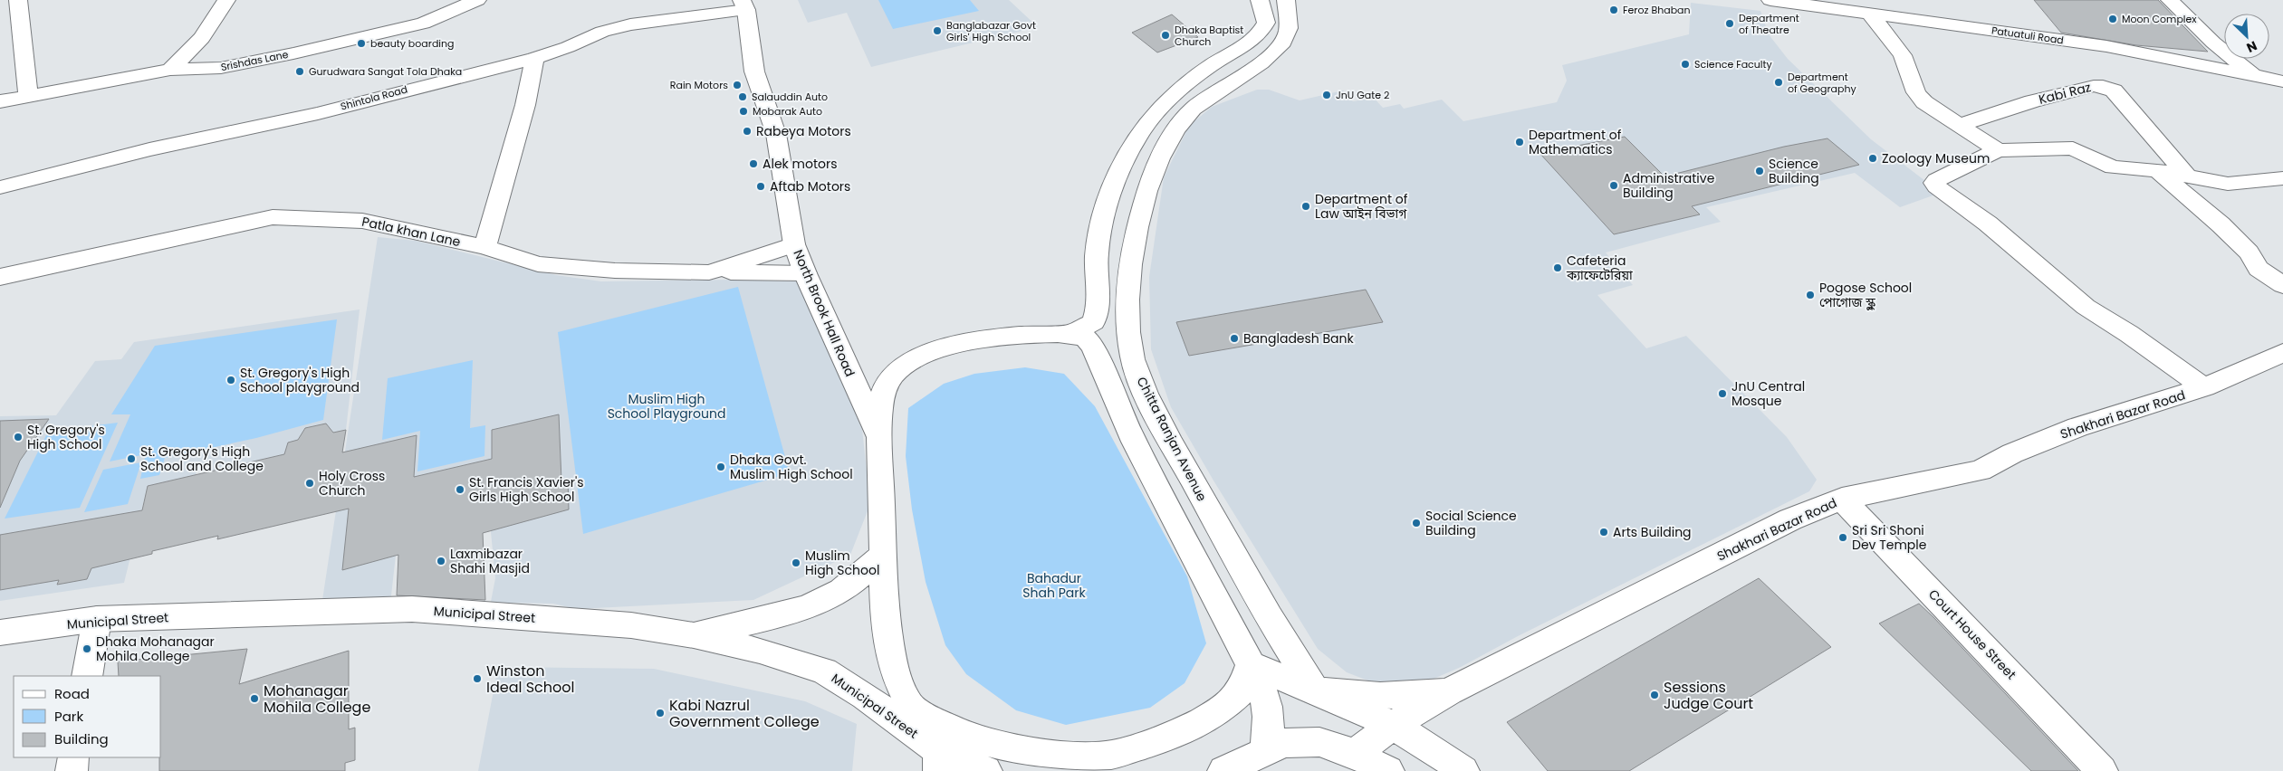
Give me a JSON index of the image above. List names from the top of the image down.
{
  "streets": {
    "street": [
      "Patuatuli Road",
      "Srishdas Lane",
      "Kabi Raz",
      "Shintola Road",
      "Patla khan Lane",
      "North Brook Hall Road",
      "Shakhari Bazar Road",
      "Chitta Ranjan Avenue",
      "Municipal Street",
      "Court House Street"
    ]
  },
  "crossings": [
    ["Shintola Road", "North Brook Hall Road"],
    ["Patla khan Lane", "North Brook Hall Road"],
    ["North Brook Hall Road", "Municipal Street"],
    ["Shakhari Bazar Road", "Court House Street"]
  ],
  "parks": ["Muslim High School Playground", "Bahadur Shah Park"],
  "places": [
    "Feroz Bhaban",
    "Moon Complex",
    "Department of Theatre",
    "Banglabazar Govt Girls' High School",
    "Dhaka Baptist Church",
    "beauty boarding",
    "Science Faculty",
    "Gurudwara Sangat Tola Dhaka",
    "Department of Geography",
    "Rain Motors",
    "JnU Gate 2",
    "Salauddin Auto",
    "Mobarak Auto",
    "Rabeya Motors",
    "Department of Mathematics",
    "Zoology Museum",
    "Alek motors",
    "Science Building",
    "Administrative Building",
    "Aftab Motors",
    "Department of Law আইন বিভাগ",
    "Cafeteria ক্যাফেটেরিয়া",
    "Pogose School পোগোজ স্কুল",
    "Bangladesh Bank",
    "St. Gregory's High School playground",
    "JnU Central Mosque",
    "St. Gregory's High School",
    "St. Gregory's High School and College",
    "Dhaka Govt. Muslim High School",
    "Holy Cross Church",
    "St. Francis Xavier's Girls High School",
    "Social Science Building",
    "Arts Building",
    "Sri Sri Shoni Dev Temple",
    "Laxmibazar Shahi Masjid",
    "Muslim High School",
    "Dhaka Mohanagar Mohila College",
    "Winston Ideal School",
    "Sessions Judge Court",
    "Mohanagar Mohila College",
    "Kabi Nazrul Government College"
  ],
  "legend": ["Road", "Park", "Building"],
  "north": "bottom right"
}
